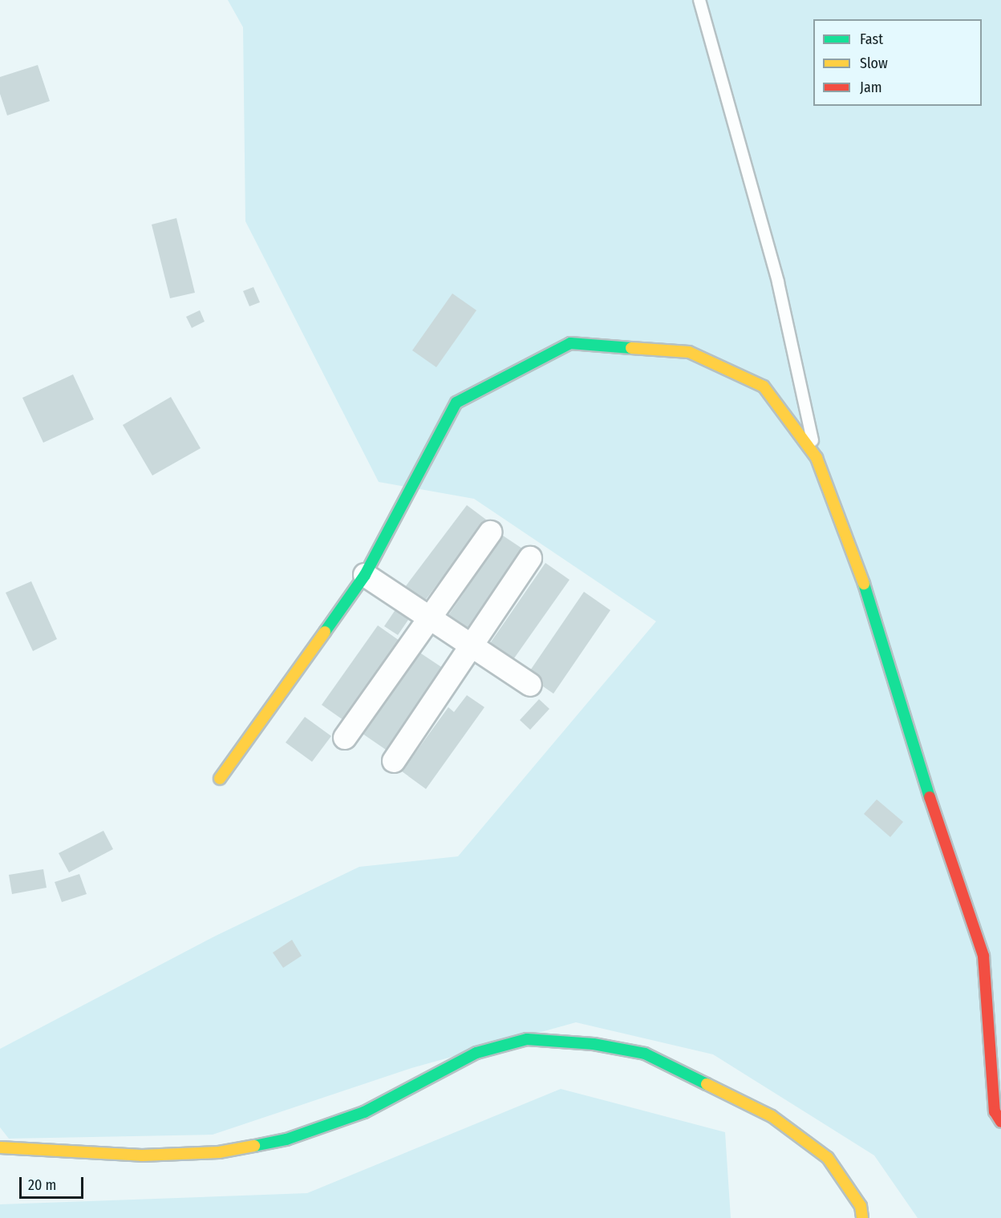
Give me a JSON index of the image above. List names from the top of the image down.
{
  "legend": ["Fast", "Slow", "Jam"],
  "scale_bar": "20 m"
}
